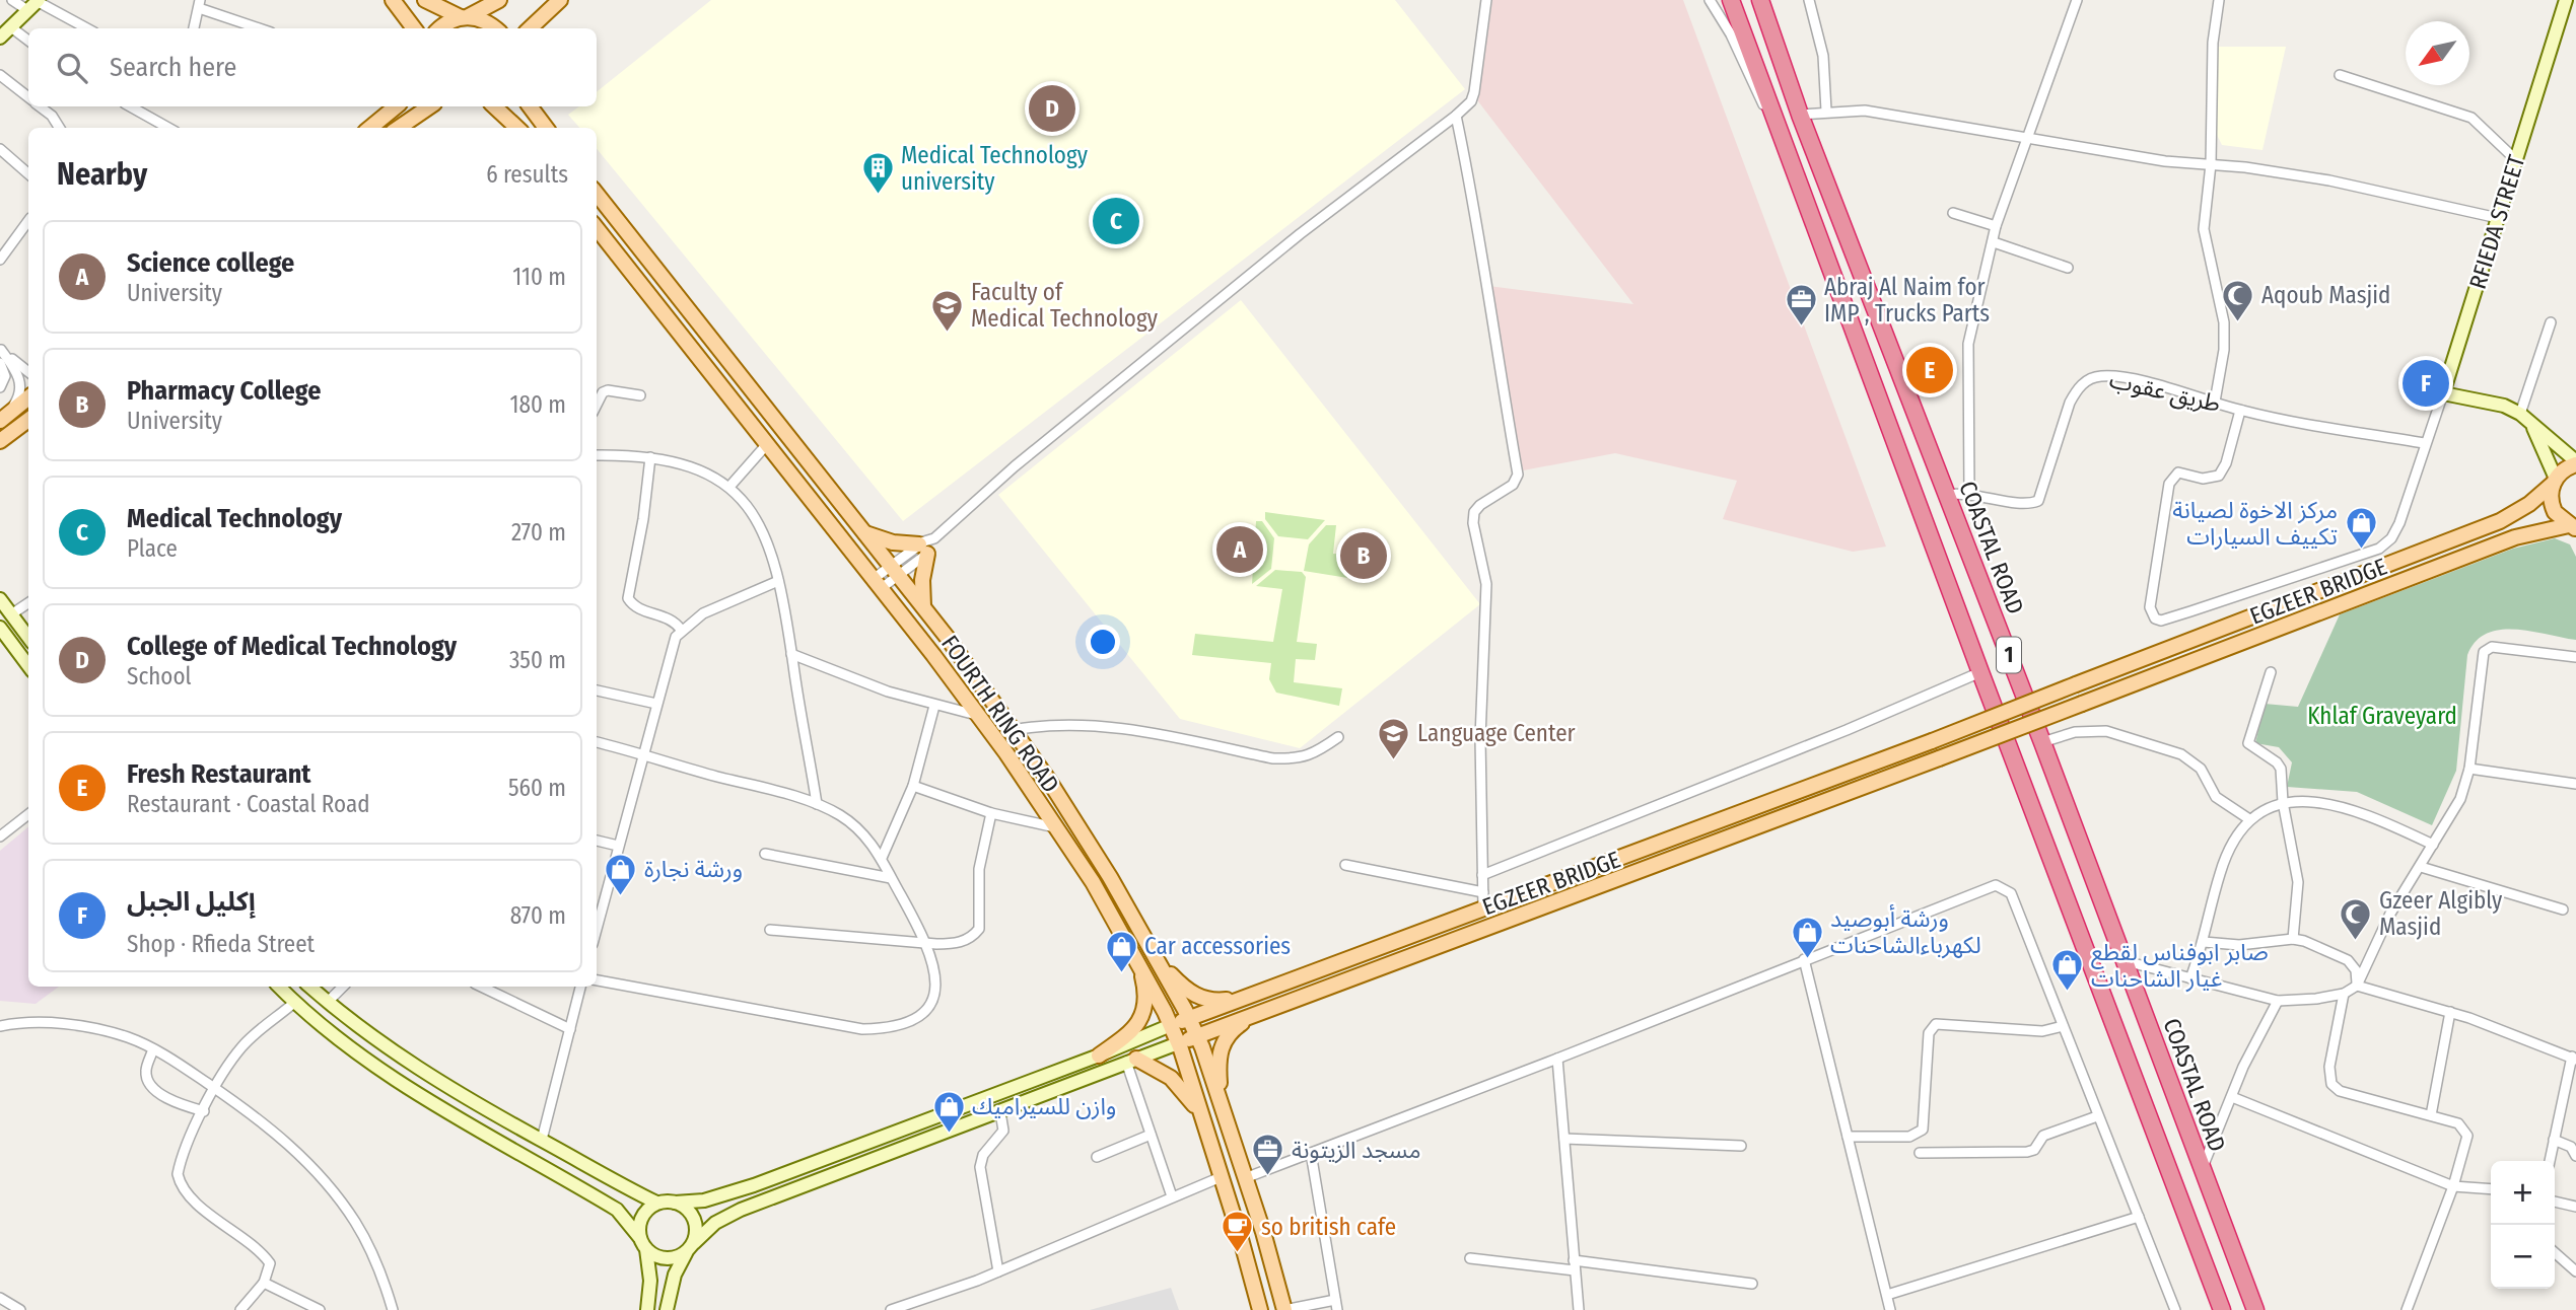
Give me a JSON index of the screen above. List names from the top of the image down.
{
  "streets": {
    "highway": ["COASTAL ROAD", "1"],
    "main road": ["RFIEDA STREET", "EGZEER BRIDGE", "FOURTH RING ROAD"],
    "street": ["طريق عقوب"]
  },
  "crossings": [
    ["RFIEDA STREET", "طريق عقوب"],
    ["طريق عقوب", "COASTAL ROAD"],
    ["EGZEER BRIDGE", "FOURTH RING ROAD"]
  ],
  "parks": ["Khlaf Graveyard"],
  "places": {
    "building": ["Medical Technology university"],
    "mosque": ["Aqoub Masjid", "Gzeer Algibly Masjid"],
    "office": ["Abraj Al Naim for IMP , Trucks Parts", "مسجد الزيتونة"],
    "school or university": ["Faculty of Medical Technology", "Language Center"],
    "shop": [
      "مركز الاخوة لصيانة تكييف السيارات",
      "ورشة نجارة",
      "ورشة أبوصيد لكهرباءالشاحنات",
      "Car accessories",
      "صابر ابوفناس لقطع غيار الشاحنات",
      "وازن للسيراميك"
    ],
    "cafe": ["so british cafe"]
  },
  "north": "bottom left",
  "page": {
    "search": "Search here",
    "pins": [
      "D",
      "C",
      "E",
      "F",
      "A",
      "B"
    ],
    "heading": ["Nearby", "6 results"],
    "list": [
      {
        "mark": "A",
        "name": "Science college",
        "note": "University",
        "value": "110 m"
      },
      {
        "mark": "B",
        "name": "Pharmacy College",
        "note": "University",
        "value": "180 m"
      },
      {
        "mark": "C",
        "name": "Medical Technology",
        "note": "Place",
        "value": "270 m"
      },
      {
        "mark": "D",
        "name": "College of Medical Technology",
        "note": "School",
        "value": "350 m"
      },
      {
        "mark": "E",
        "name": "Fresh Restaurant",
        "note": "Restaurant · Coastal Road",
        "value": "560 m"
      },
      {
        "mark": "F",
        "name": "إكليل الجبل",
        "note": "Shop · Rfieda Street",
        "value": "870 m"
      }
    ],
    "map_buttons": ["+", "−"]
  }
}
